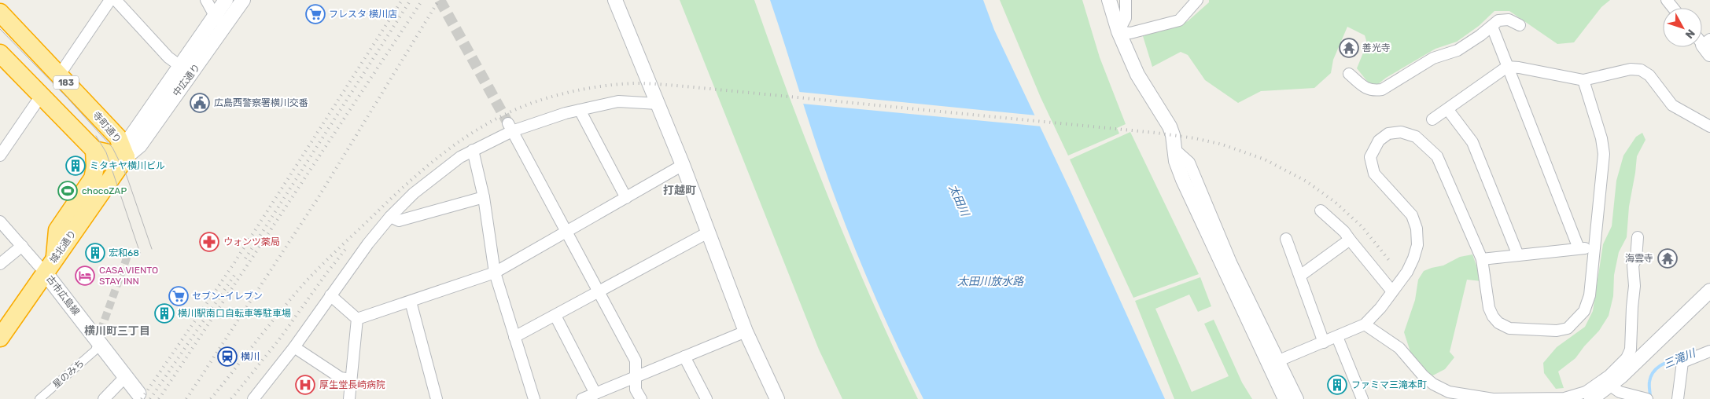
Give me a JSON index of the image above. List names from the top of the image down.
{
  "streets": {
    "highway": ["183", "寺町通り", "城北通り"],
    "main road": ["古市広島線"],
    "street": ["中広通り", "星のみち"]
  },
  "crossings": [
    ["中広通り", "寺町通り"],
    ["中広通り", "城北通り"],
    ["183", "寺町通り"],
    ["寺町通り", "城北通り"],
    ["城北通り", "古市広島線"]
  ],
  "districts": ["打越町", "横川町三丁目"],
  "water": ["太田川", "太田川放水路", "三滝川"],
  "places": {
    "supermarket": ["フレスタ 横川店", "セブン-イレブン"],
    "temple": ["善光寺", "海雲寺"],
    "public building": ["広島西警察署横川交番"],
    "building": [
      "ミタキヤ横川ビル",
      "宏和68",
      "横川駅南口自転車等駐車場",
      "ファミマ三滝本町"
    ],
    "sports": ["chocoZAP"],
    "pharmacy": ["ウォンツ薬局"],
    "hotel": ["CASA VIENTO STAY INN"],
    "station": ["横川"],
    "hospital": ["厚生堂長崎病院"]
  },
  "north": "bottom right"
}
